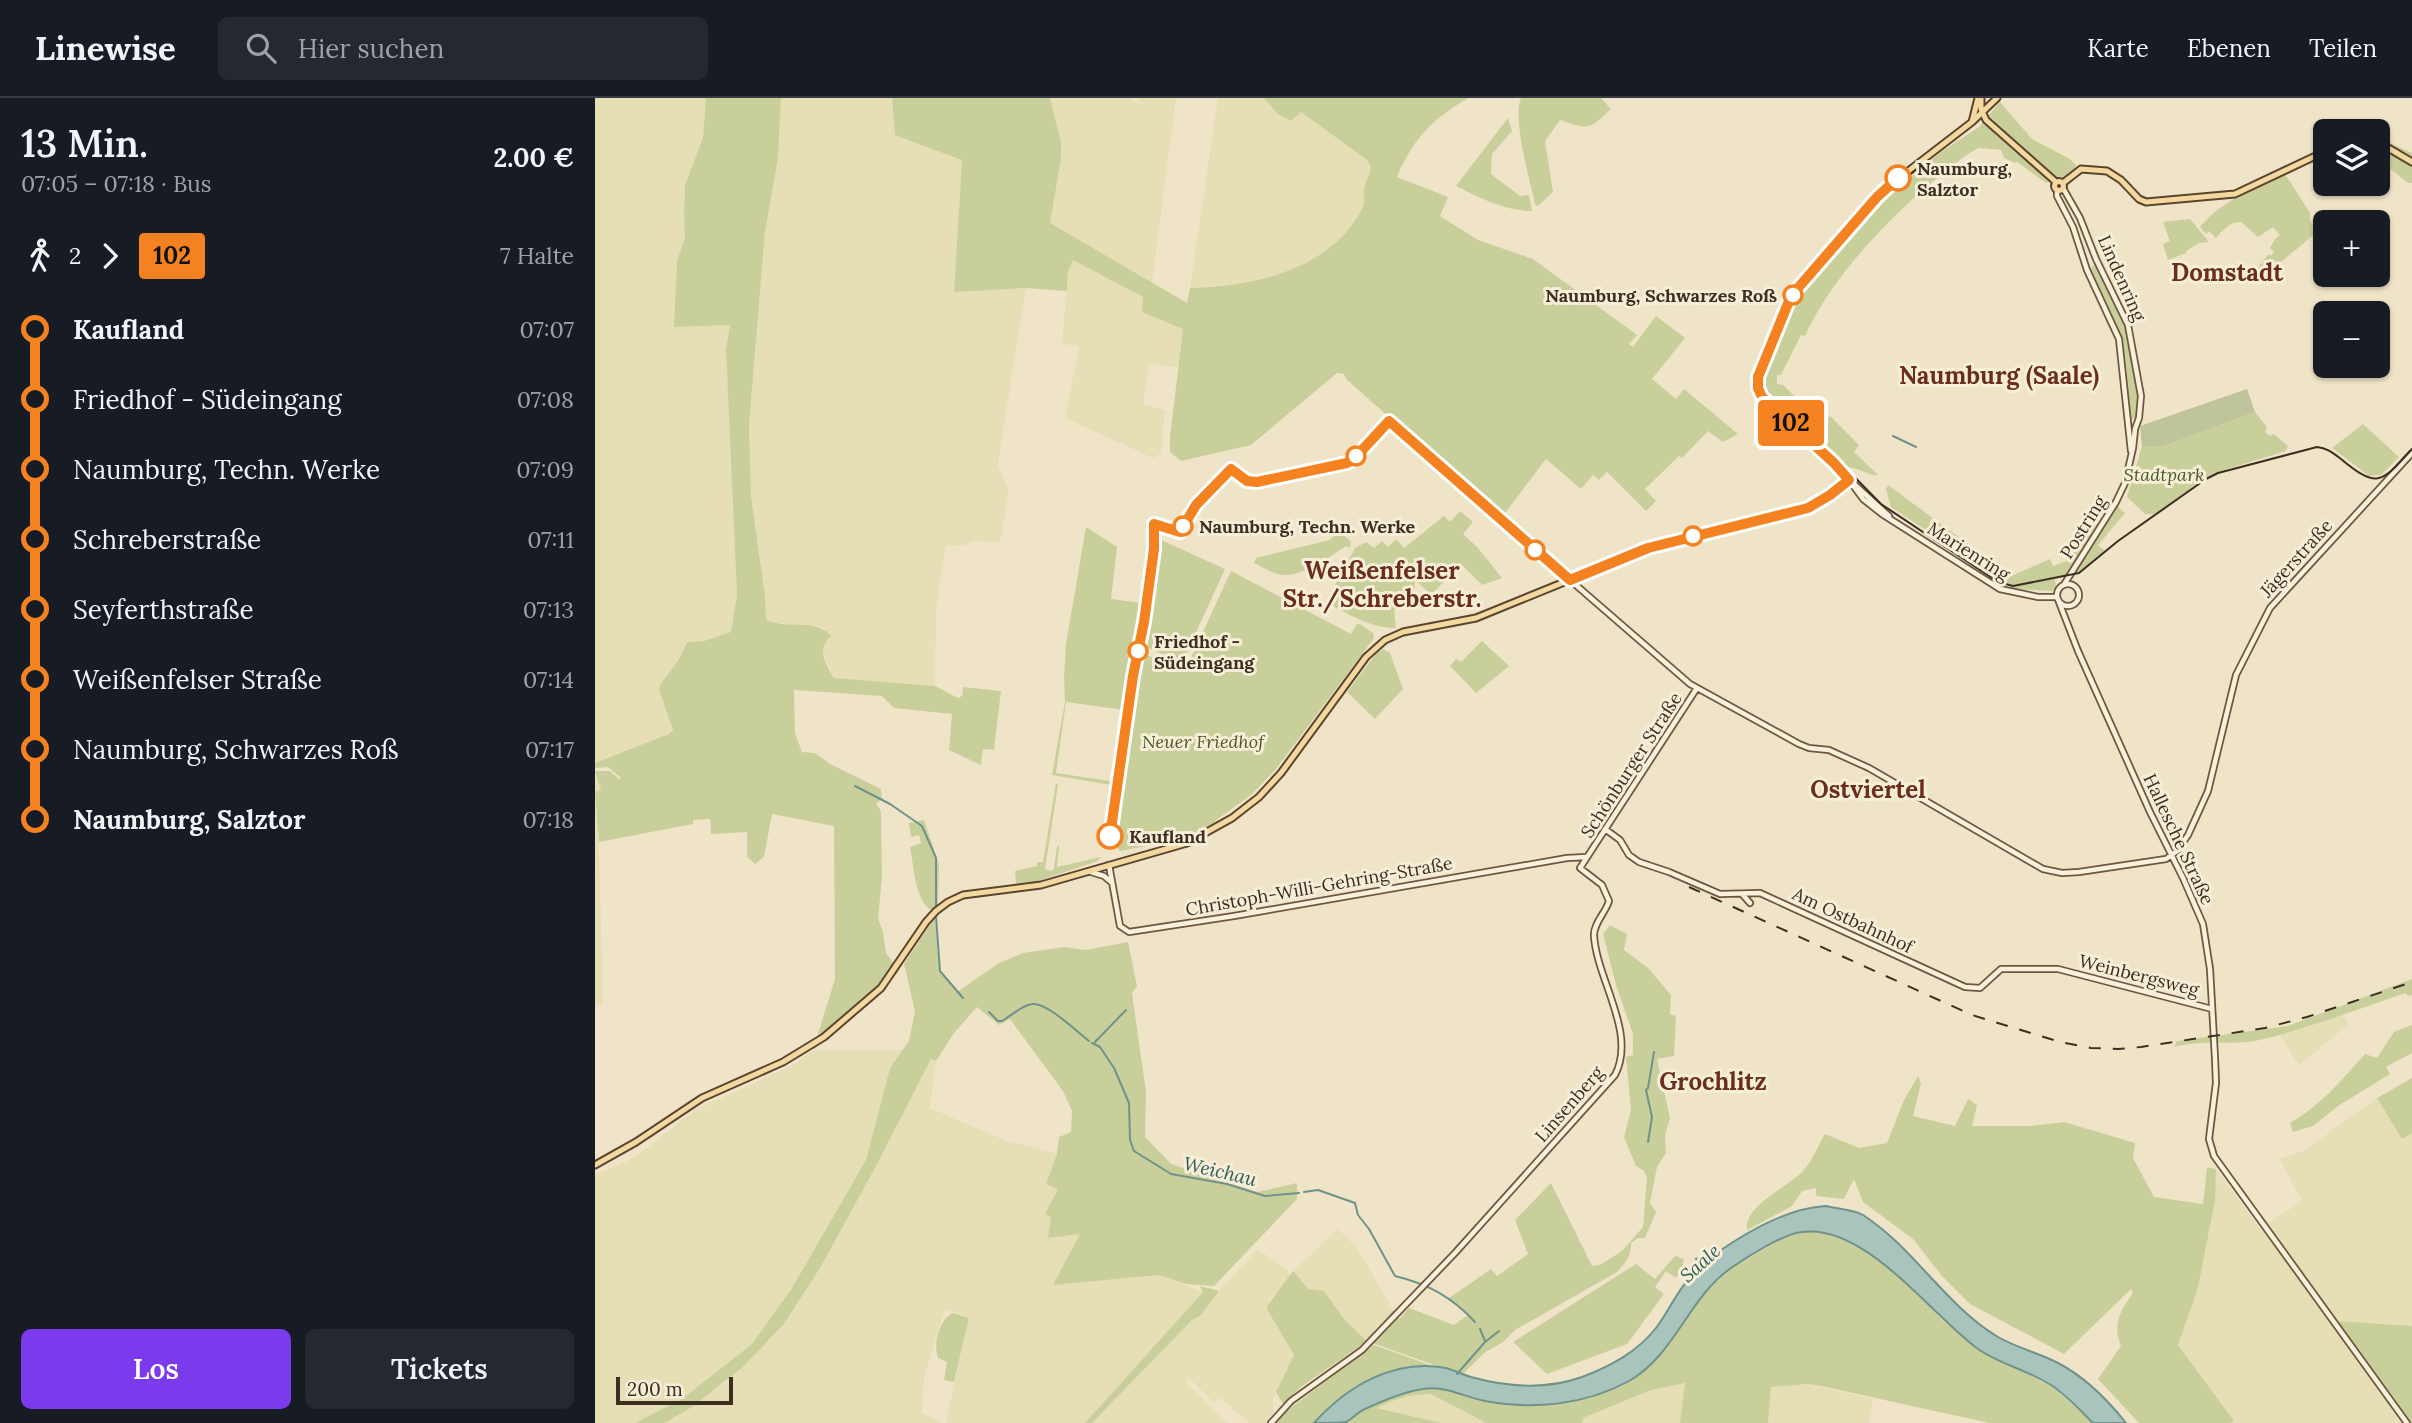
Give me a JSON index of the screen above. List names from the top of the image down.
{
  "streets": {
    "main road": [
      "Lindenring",
      "Postring",
      "Marienring",
      "Jägerstraße",
      "Schönburger Straße",
      "Hallesche Straße",
      "Christoph-Willi-Gehring-Straße",
      "Am Ostbahnhof",
      "Weinbergsweg",
      "Linsenberg"
    ]
  },
  "crossings": [
    ["Lindenring", "Postring"],
    ["Postring", "Marienring"],
    ["Postring", "Hallesche Straße"],
    ["Marienring", "Hallesche Straße"],
    ["Jägerstraße", "Hallesche Straße"],
    ["Schönburger Straße", "Christoph-Willi-Gehring-Straße"],
    ["Schönburger Straße", "Linsenberg"],
    ["Hallesche Straße", "Weinbergsweg"],
    ["Christoph-Willi-Gehring-Straße", "Linsenberg"],
    ["Am Ostbahnhof", "Weinbergsweg"]
  ],
  "districts": [
    "Domstadt",
    "Naumburg (Saale)",
    "Weißenfelser Str./Schreberstr.",
    "Ostviertel",
    "Grochlitz"
  ],
  "water": ["Weichau", "Saale"],
  "parks": ["Stadtpark", "Neuer Friedhof"],
  "places": [
    "Naumburg, Salztor",
    "Naumburg, Schwarzes Roß",
    "Naumburg, Techn. Werke",
    "Friedhof - Südeingang",
    "Kaufland"
  ],
  "lines": ["bus line 102"],
  "scale_bar": "200 m",
  "page": {
    "header": "Linewise",
    "search": "Hier suchen",
    "nav": ["Karte", "Ebenen", "Teilen"],
    "heading": ["13 Min.", "07:05 – 07:18 · Bus", "2.00 €"],
    "on_map": "102",
    "map_buttons": ["+", "−"],
    "legs": ["2", "102", "7 Halte"],
    "list": [
      {
        "name": "Kaufland",
        "value": "07:07"
      },
      {
        "name": "Friedhof - Südeingang",
        "value": "07:08"
      },
      {
        "name": "Naumburg, Techn. Werke",
        "value": "07:09"
      },
      {
        "name": "Schreberstraße",
        "value": "07:11"
      },
      {
        "name": "Seyferthstraße",
        "value": "07:13"
      },
      {
        "name": "Weißenfelser Straße",
        "value": "07:14"
      },
      {
        "name": "Naumburg, Schwarzes Roß",
        "value": "07:17"
      },
      {
        "name": "Naumburg, Salztor",
        "value": "07:18"
      }
    ],
    "buttons": ["Los", "Tickets"],
    "scale": "200 m"
  }
}
